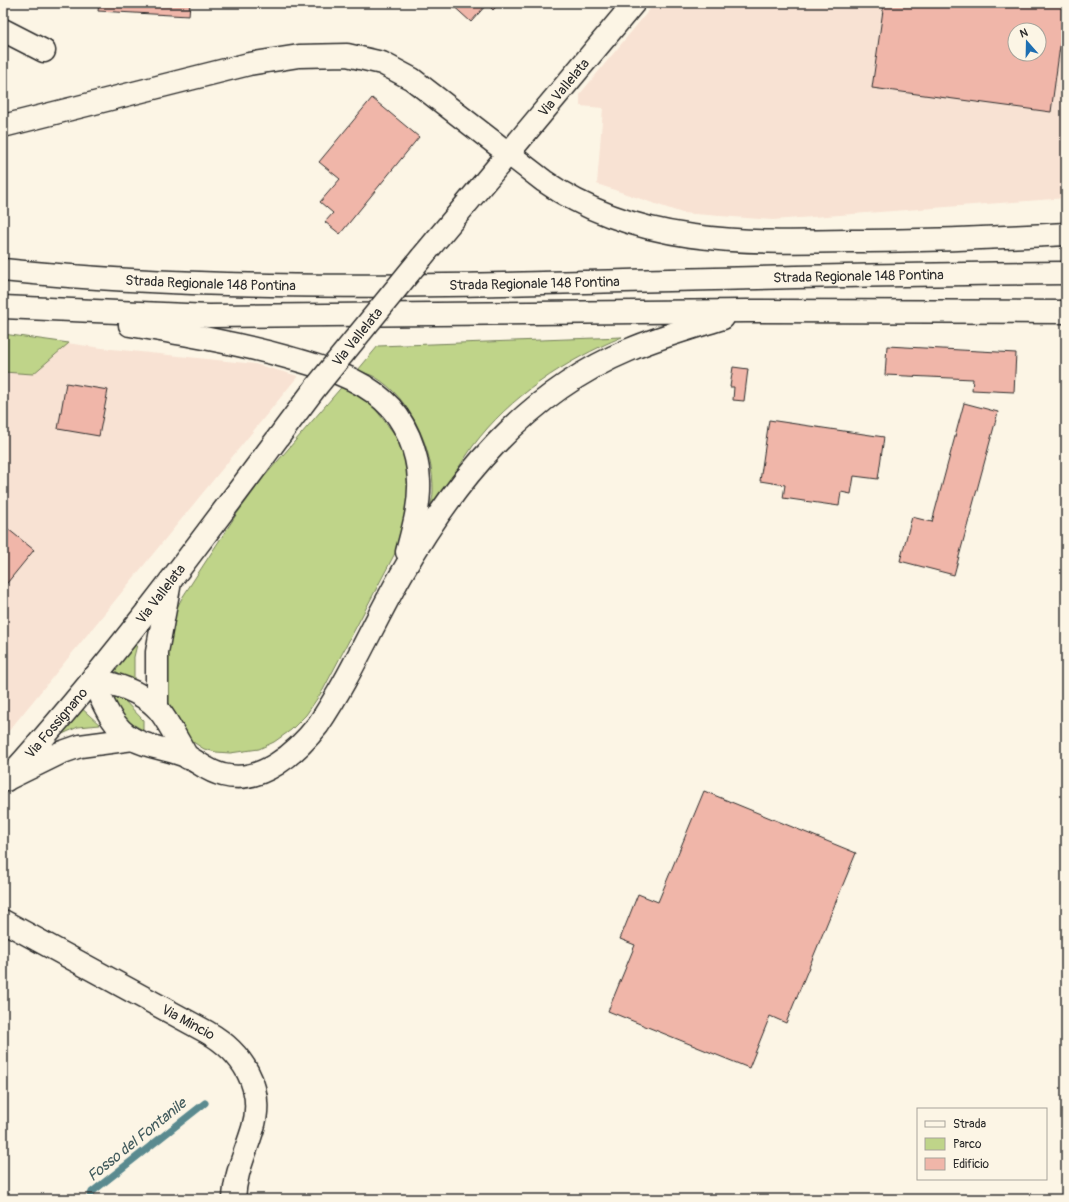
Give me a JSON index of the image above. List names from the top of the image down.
{
  "streets": {
    "main road": [
      "Via Vallelata",
      "Strada Regionale 148 Pontina",
      "Via Fossignano",
      "Via Mincio"
    ]
  },
  "crossings": [
    ["Via Vallelata", "Via Fossignano"]
  ],
  "water": ["Fosso del Fontanile"],
  "legend": ["Strada", "Parco", "Edificio"],
  "north": "top"
}
